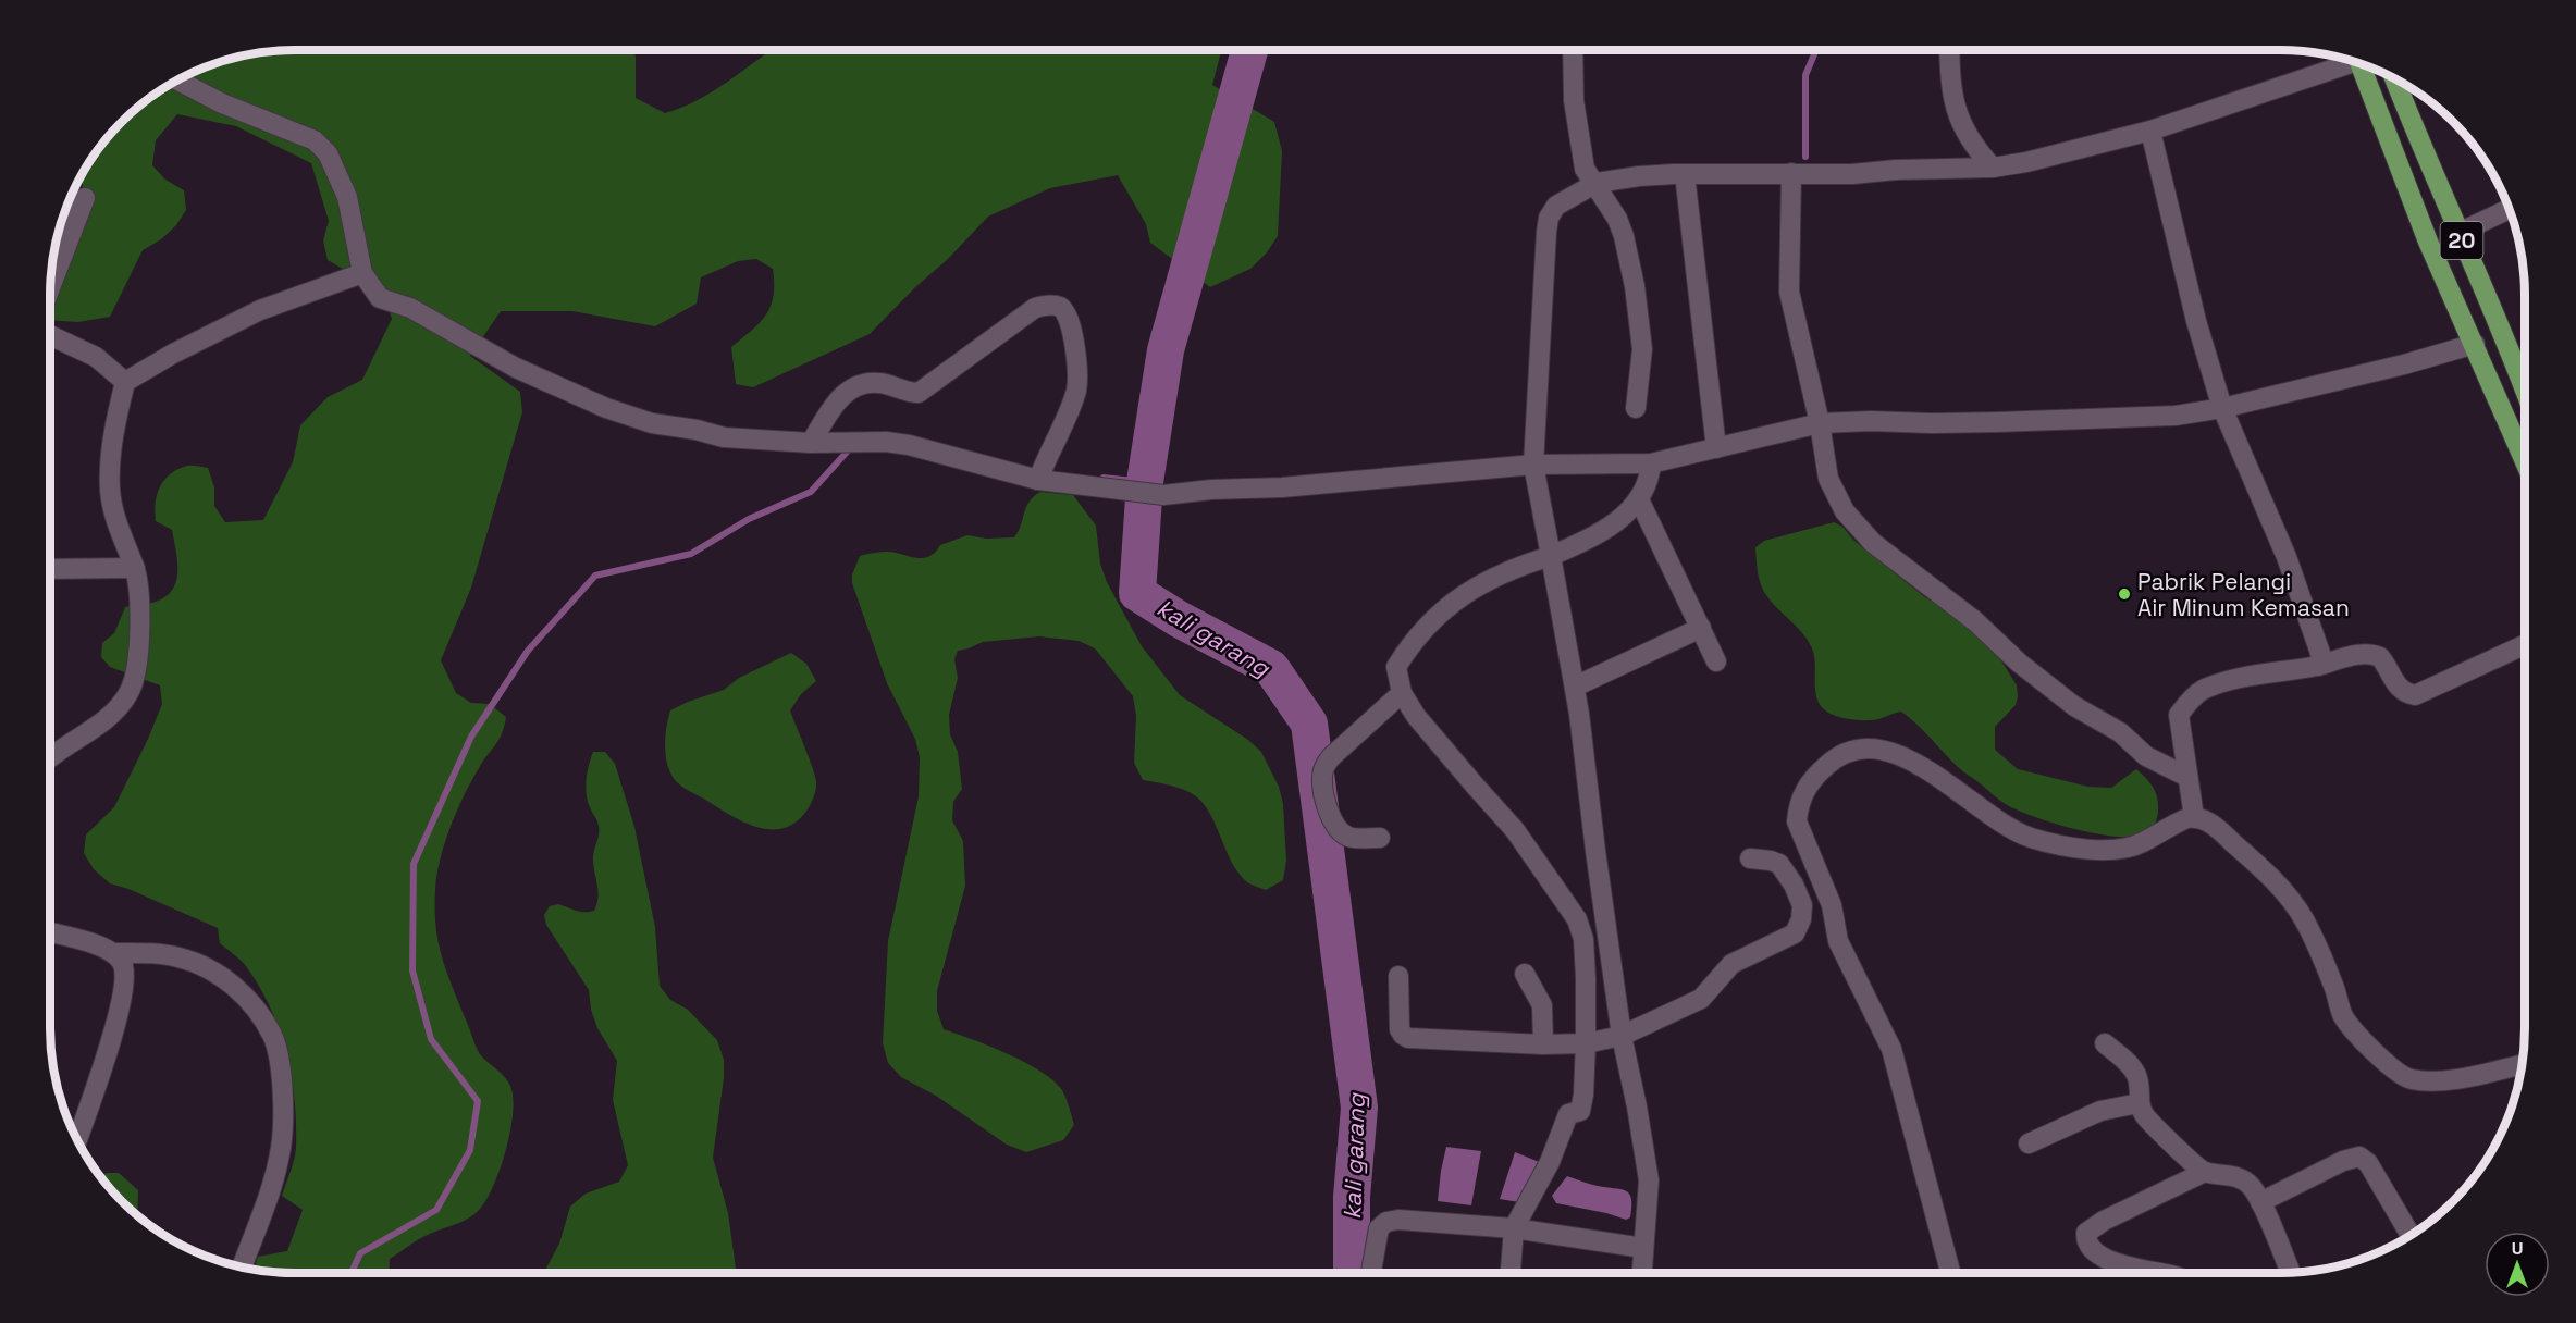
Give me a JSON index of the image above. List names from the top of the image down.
{
  "streets": {
    "highway": ["20"]
  },
  "water": ["kali garang"],
  "places": ["Pabrik Pelangi Air Minum Kemasan"],
  "north": "top"
}
